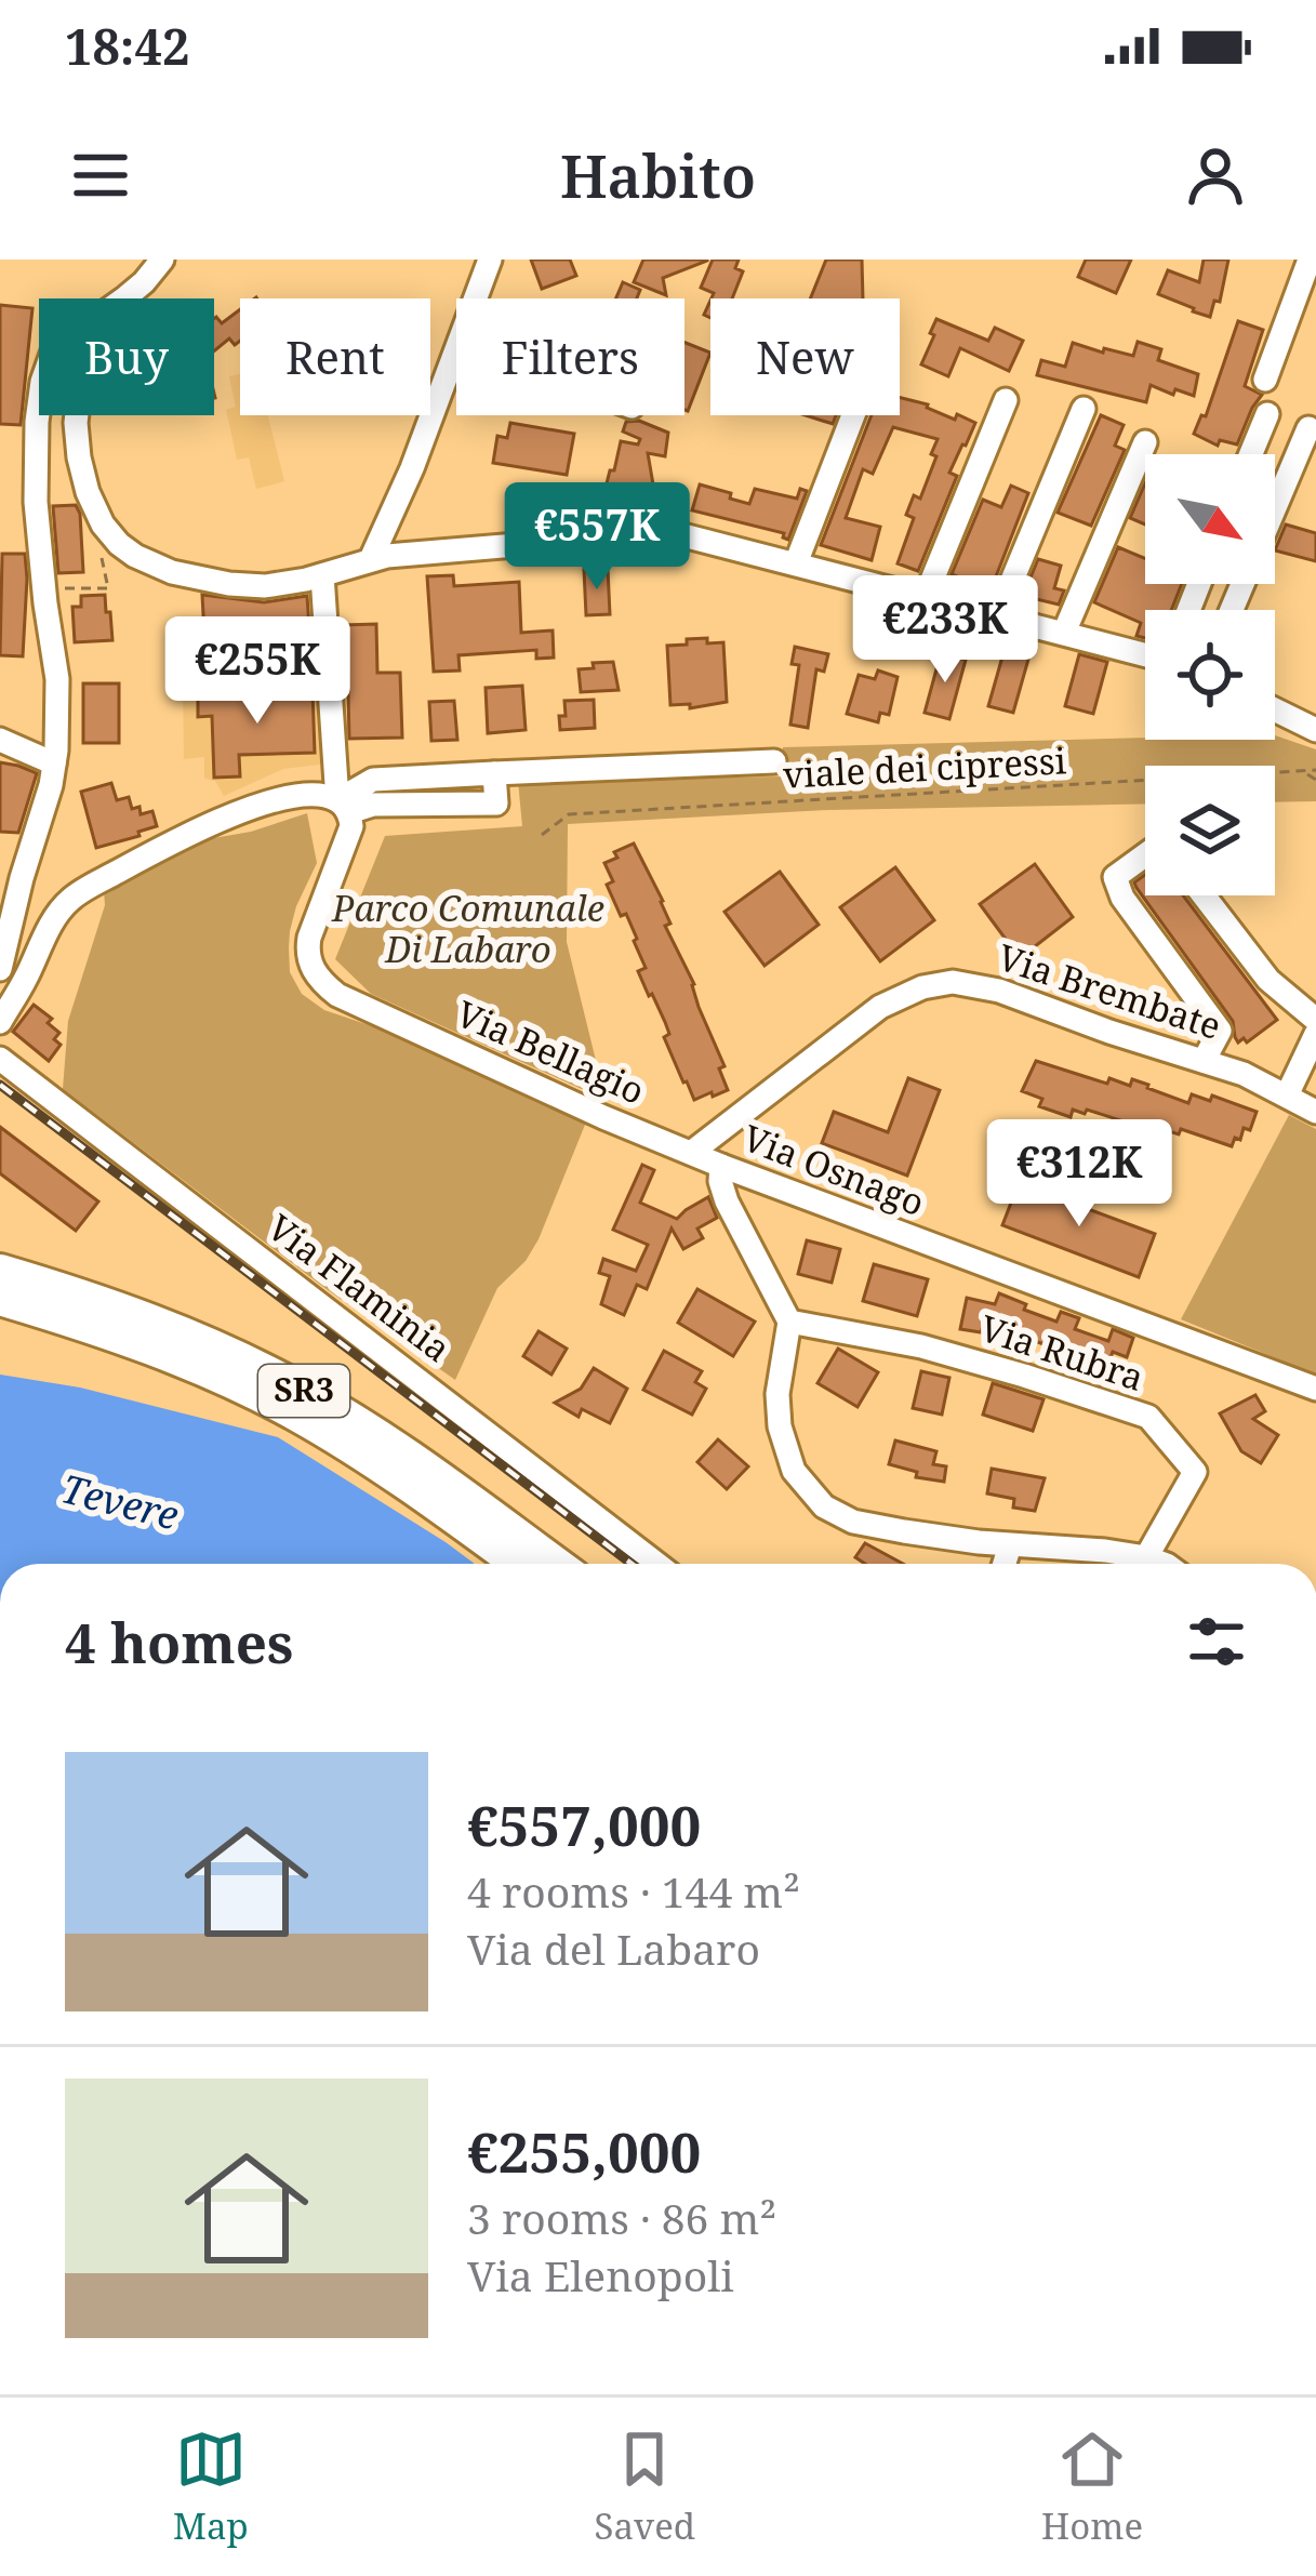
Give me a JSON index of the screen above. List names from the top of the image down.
{
  "streets": {
    "highway": ["SR3"],
    "street": [
      "Via Brembate",
      "Via Bellagio",
      "Via Osnago",
      "Via Flaminia",
      "Via Rubra"
    ],
    "path": ["viale dei cipressi"]
  },
  "crossings": [
    ["Via Brembate", "Via Bellagio"],
    ["Via Brembate", "Via Osnago"],
    ["Via Bellagio", "Via Osnago"]
  ],
  "water": ["Tevere"],
  "parks": ["Parco Comunale Di Labaro"],
  "north": "bottom right",
  "page": {
    "status": "18:42",
    "header": "Habito",
    "chip": [
      "Buy",
      "Rent",
      "Filters",
      "New"
    ],
    "price": [
      "€557K",
      "€233K",
      "€255K",
      "€312K"
    ],
    "heading": "4 homes",
    "list": [
      {
        "name": "€557,000",
        "note": "4 rooms · 144 m² · Via del Labaro"
      },
      {
        "name": "€255,000",
        "note": "3 rooms · 86 m² · Via Elenopoli"
      }
    ],
    "tabs": ["Map", "Saved", "Home"]
  }
}
